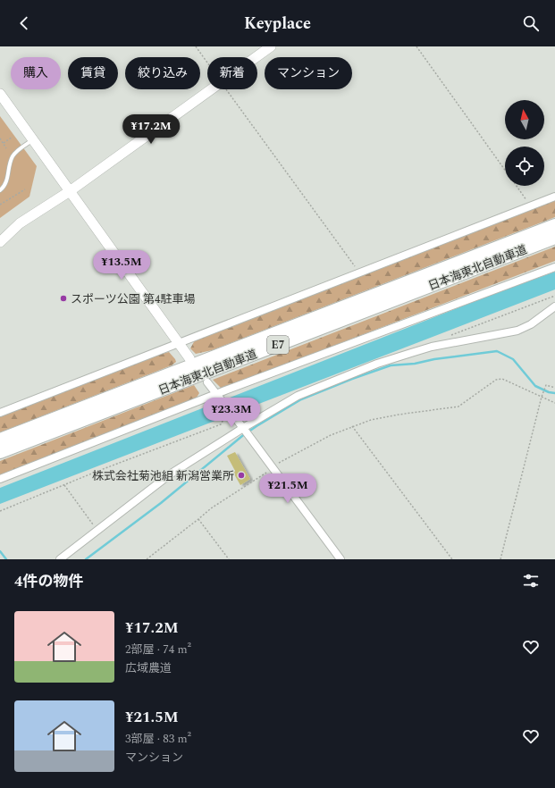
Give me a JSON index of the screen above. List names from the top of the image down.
{
  "streets": {
    "highway": ["日本海東北自動車道", "E7"]
  },
  "places": ["スポーツ公園 第4駐車場", "株式会社菊池組 新潟営業所"],
  "north": "top",
  "page": {
    "header": "Keyplace",
    "chip": [
      "購入",
      "賃貸",
      "絞り込み",
      "新着",
      "マンション"
    ],
    "price": [
      "¥17.2M",
      "¥13.5M",
      "¥23.3M",
      "¥21.5M"
    ],
    "heading": "4件の物件",
    "list": [
      {
        "name": "¥17.2M",
        "note": "2部屋 · 74 m² · 広域農道"
      },
      {
        "name": "¥21.5M",
        "note": "3部屋 · 83 m² · マンション"
      }
    ]
  }
}
